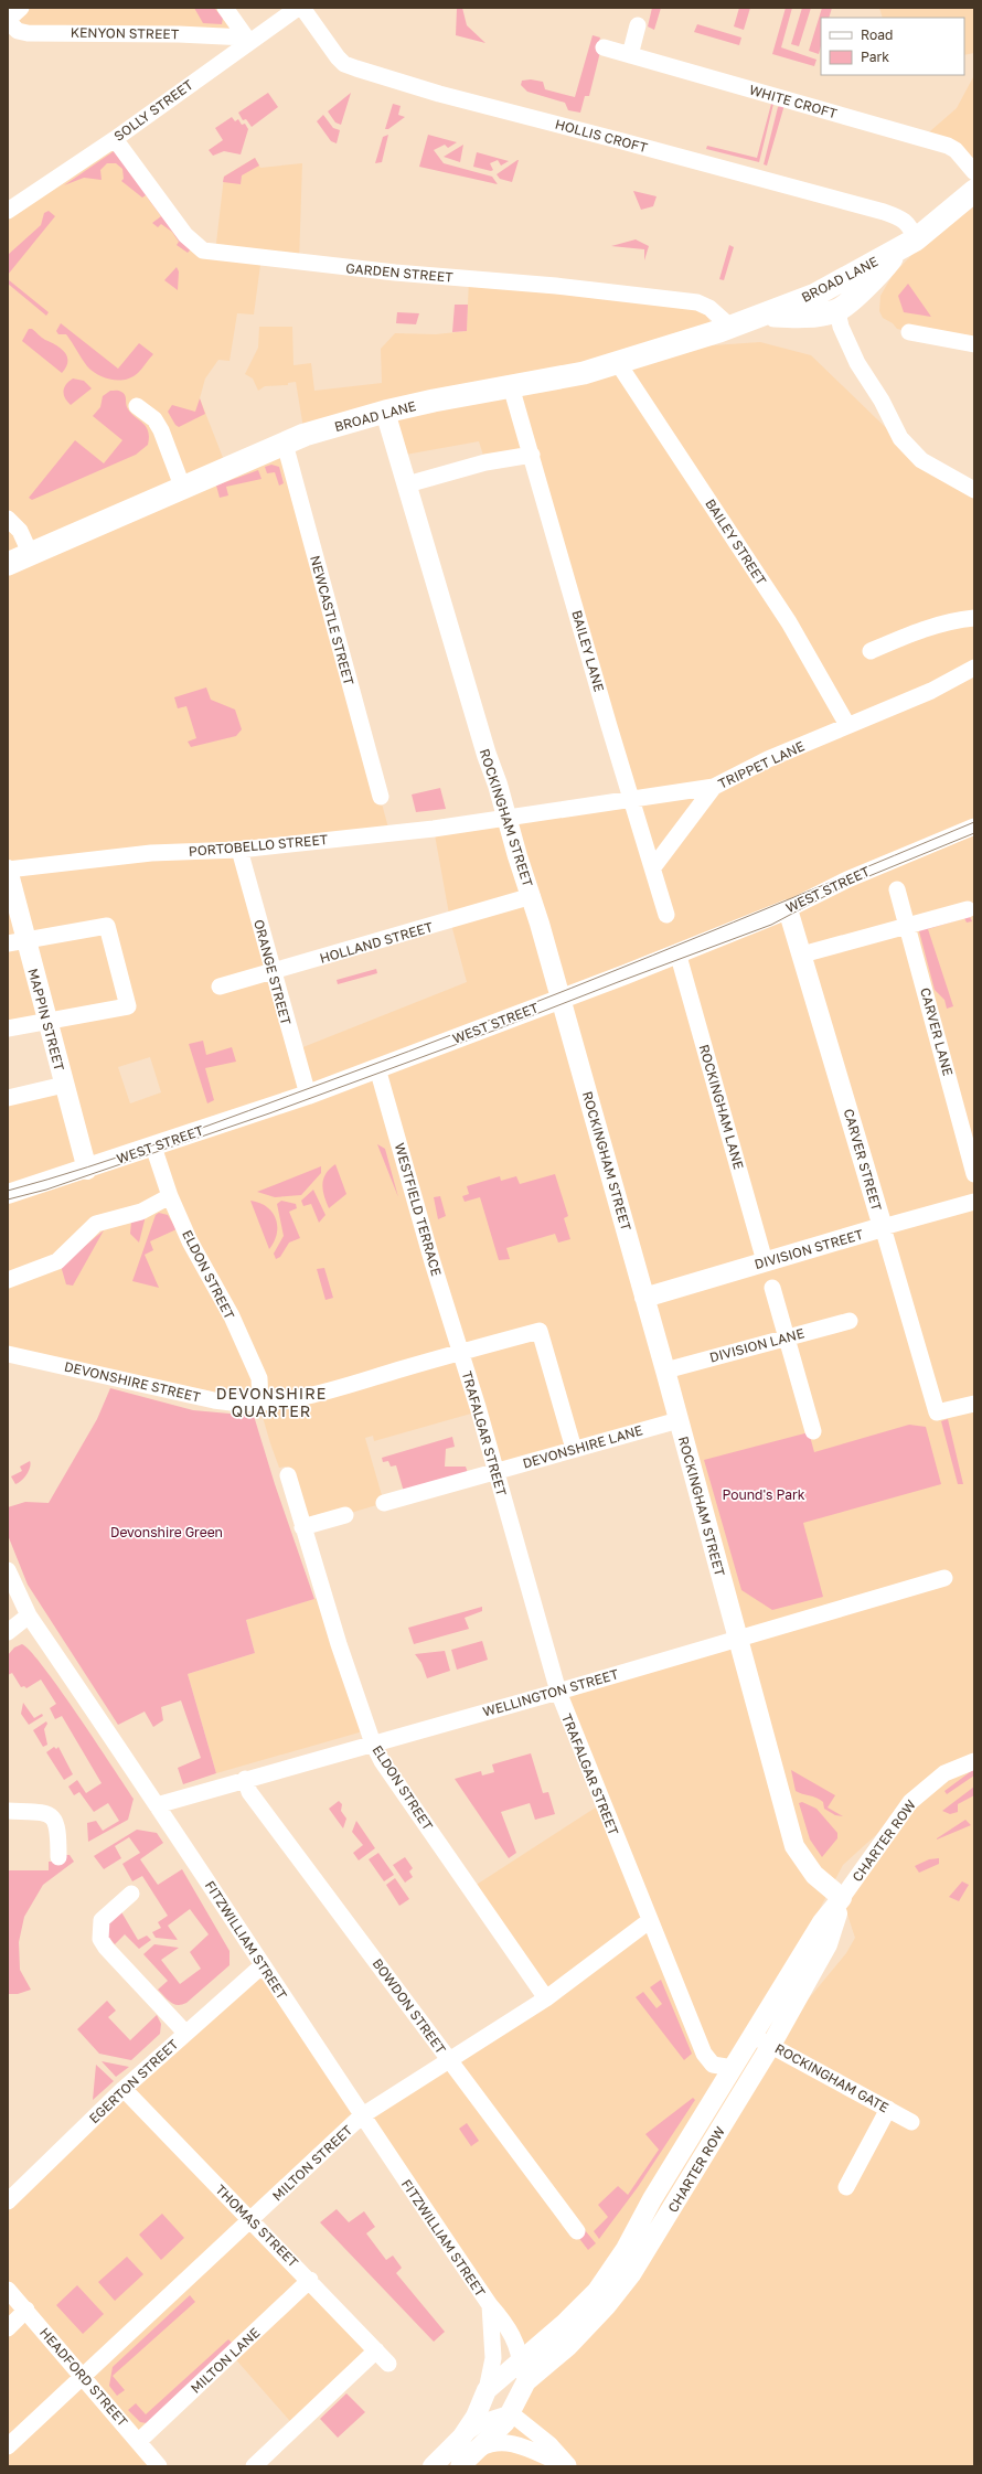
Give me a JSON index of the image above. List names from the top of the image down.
{
  "streets": {
    "main road": ["BROAD LANE"],
    "street": [
      "KENYON STREET",
      "WHITE CROFT",
      "SOLLY STREET",
      "HOLLIS CROFT",
      "GARDEN STREET",
      "BAILEY STREET",
      "NEWCASTLE STREET",
      "BAILEY LANE",
      "TRIPPET LANE",
      "ROCKINGHAM STREET",
      "PORTOBELLO STREET",
      "WEST STREET",
      "HOLLAND STREET",
      "ORANGE STREET",
      "MAPPIN STREET",
      "CARVER LANE",
      "ROCKINGHAM LANE",
      "CARVER STREET",
      "WESTFIELD TERRACE",
      "DIVISION STREET",
      "ELDON STREET",
      "DIVISION LANE",
      "DEVONSHIRE STREET",
      "TRAFALGAR STREET",
      "DEVONSHIRE LANE",
      "WELLINGTON STREET",
      "CHARTER ROW",
      "FITZWILLIAM STREET",
      "BOWDON STREET",
      "ROCKINGHAM GATE",
      "EGERTON STREET",
      "MILTON STREET",
      "THOMAS STREET",
      "MILTON LANE",
      "HEADFORD STREET"
    ]
  },
  "crossings": [
    ["KENYON STREET", "SOLLY STREET"],
    ["SOLLY STREET", "GARDEN STREET"],
    ["HOLLIS CROFT", "BROAD LANE"],
    ["GARDEN STREET", "BROAD LANE"],
    ["BROAD LANE", "BAILEY STREET"],
    ["BROAD LANE", "NEWCASTLE STREET"],
    ["BROAD LANE", "BAILEY LANE"],
    ["BROAD LANE", "ROCKINGHAM STREET"],
    ["BAILEY STREET", "TRIPPET LANE"],
    ["BAILEY LANE", "TRIPPET LANE"],
    ["TRIPPET LANE", "ROCKINGHAM STREET"],
    ["TRIPPET LANE", "PORTOBELLO STREET"],
    ["ROCKINGHAM STREET", "PORTOBELLO STREET"],
    ["ROCKINGHAM STREET", "WEST STREET"],
    ["ROCKINGHAM STREET", "HOLLAND STREET"],
    ["ROCKINGHAM STREET", "DIVISION STREET"],
    ["ROCKINGHAM STREET", "DIVISION LANE"],
    ["ROCKINGHAM STREET", "DEVONSHIRE LANE"],
    ["ROCKINGHAM STREET", "WELLINGTON STREET"],
    ["ROCKINGHAM STREET", "CHARTER ROW"],
    ["PORTOBELLO STREET", "ORANGE STREET"],
    ["PORTOBELLO STREET", "MAPPIN STREET"],
    ["WEST STREET", "ORANGE STREET"],
    ["WEST STREET", "MAPPIN STREET"],
    ["WEST STREET", "ROCKINGHAM LANE"],
    ["WEST STREET", "CARVER STREET"],
    ["WEST STREET", "WESTFIELD TERRACE"],
    ["WEST STREET", "ELDON STREET"],
    ["HOLLAND STREET", "ORANGE STREET"],
    ["ROCKINGHAM LANE", "DIVISION STREET"],
    ["CARVER STREET", "DIVISION STREET"],
    ["WESTFIELD TERRACE", "DEVONSHIRE STREET"],
    ["WESTFIELD TERRACE", "TRAFALGAR STREET"],
    ["ELDON STREET", "DEVONSHIRE STREET"],
    ["ELDON STREET", "WELLINGTON STREET"],
    ["ELDON STREET", "MILTON STREET"],
    ["DEVONSHIRE STREET", "TRAFALGAR STREET"],
    ["TRAFALGAR STREET", "DEVONSHIRE LANE"],
    ["TRAFALGAR STREET", "WELLINGTON STREET"],
    ["TRAFALGAR STREET", "CHARTER ROW"],
    ["TRAFALGAR STREET", "MILTON STREET"],
    ["WELLINGTON STREET", "FITZWILLIAM STREET"],
    ["WELLINGTON STREET", "BOWDON STREET"],
    ["CHARTER ROW", "FITZWILLIAM STREET"],
    ["CHARTER ROW", "ROCKINGHAM GATE"],
    ["FITZWILLIAM STREET", "EGERTON STREET"],
    ["FITZWILLIAM STREET", "MILTON STREET"],
    ["BOWDON STREET", "MILTON STREET"],
    ["EGERTON STREET", "THOMAS STREET"],
    ["MILTON STREET", "THOMAS STREET"],
    ["MILTON STREET", "HEADFORD STREET"],
    ["THOMAS STREET", "MILTON LANE"],
    ["MILTON LANE", "HEADFORD STREET"]
  ],
  "districts": ["DEVONSHIRE QUARTER"],
  "parks": ["Pound's Park", "Devonshire Green"],
  "legend": ["Road", "Park"]
}
